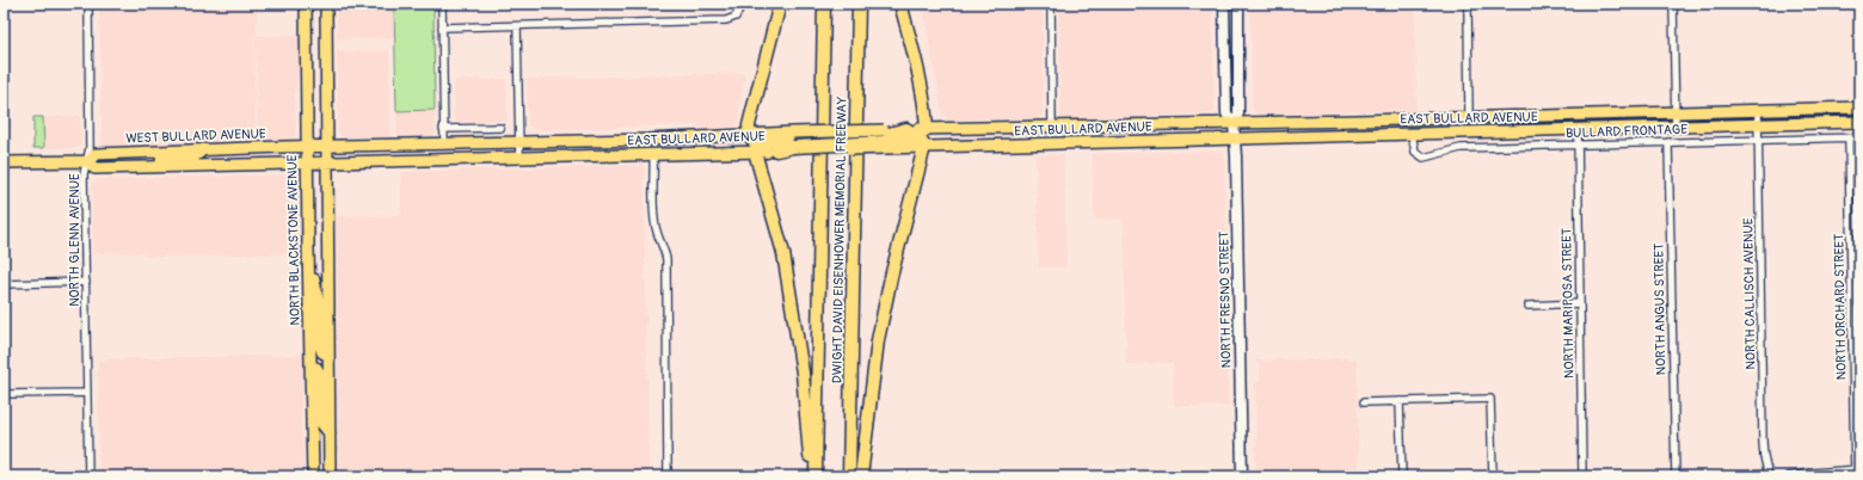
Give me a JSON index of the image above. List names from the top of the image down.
{
  "streets": {
    "highway": ["DWIGHT DAVID EISENHOWER MEMORIAL FREEWAY"],
    "main road": [
      "EAST BULLARD AVENUE",
      "WEST BULLARD AVENUE",
      "NORTH BLACKSTONE AVENUE",
      "NORTH FRESNO STREET"
    ],
    "street": [
      "BULLARD FRONTAGE",
      "NORTH GLENN AVENUE",
      "NORTH CALLISCH AVENUE",
      "NORTH MARIPOSA STREET",
      "NORTH ORCHARD STREET",
      "NORTH ANGUS STREET"
    ]
  },
  "crossings": [
    ["EAST BULLARD AVENUE", "BULLARD FRONTAGE"],
    ["EAST BULLARD AVENUE", "WEST BULLARD AVENUE"],
    ["EAST BULLARD AVENUE", "NORTH BLACKSTONE AVENUE"],
    ["EAST BULLARD AVENUE", "NORTH CALLISCH AVENUE"],
    ["EAST BULLARD AVENUE", "NORTH FRESNO STREET"],
    ["EAST BULLARD AVENUE", "NORTH MARIPOSA STREET"],
    ["BULLARD FRONTAGE", "NORTH CALLISCH AVENUE"],
    ["BULLARD FRONTAGE", "NORTH MARIPOSA STREET"],
    ["BULLARD FRONTAGE", "NORTH ORCHARD STREET"],
    ["BULLARD FRONTAGE", "NORTH ANGUS STREET"],
    ["WEST BULLARD AVENUE", "NORTH GLENN AVENUE"],
    ["WEST BULLARD AVENUE", "NORTH BLACKSTONE AVENUE"]
  ]
}
